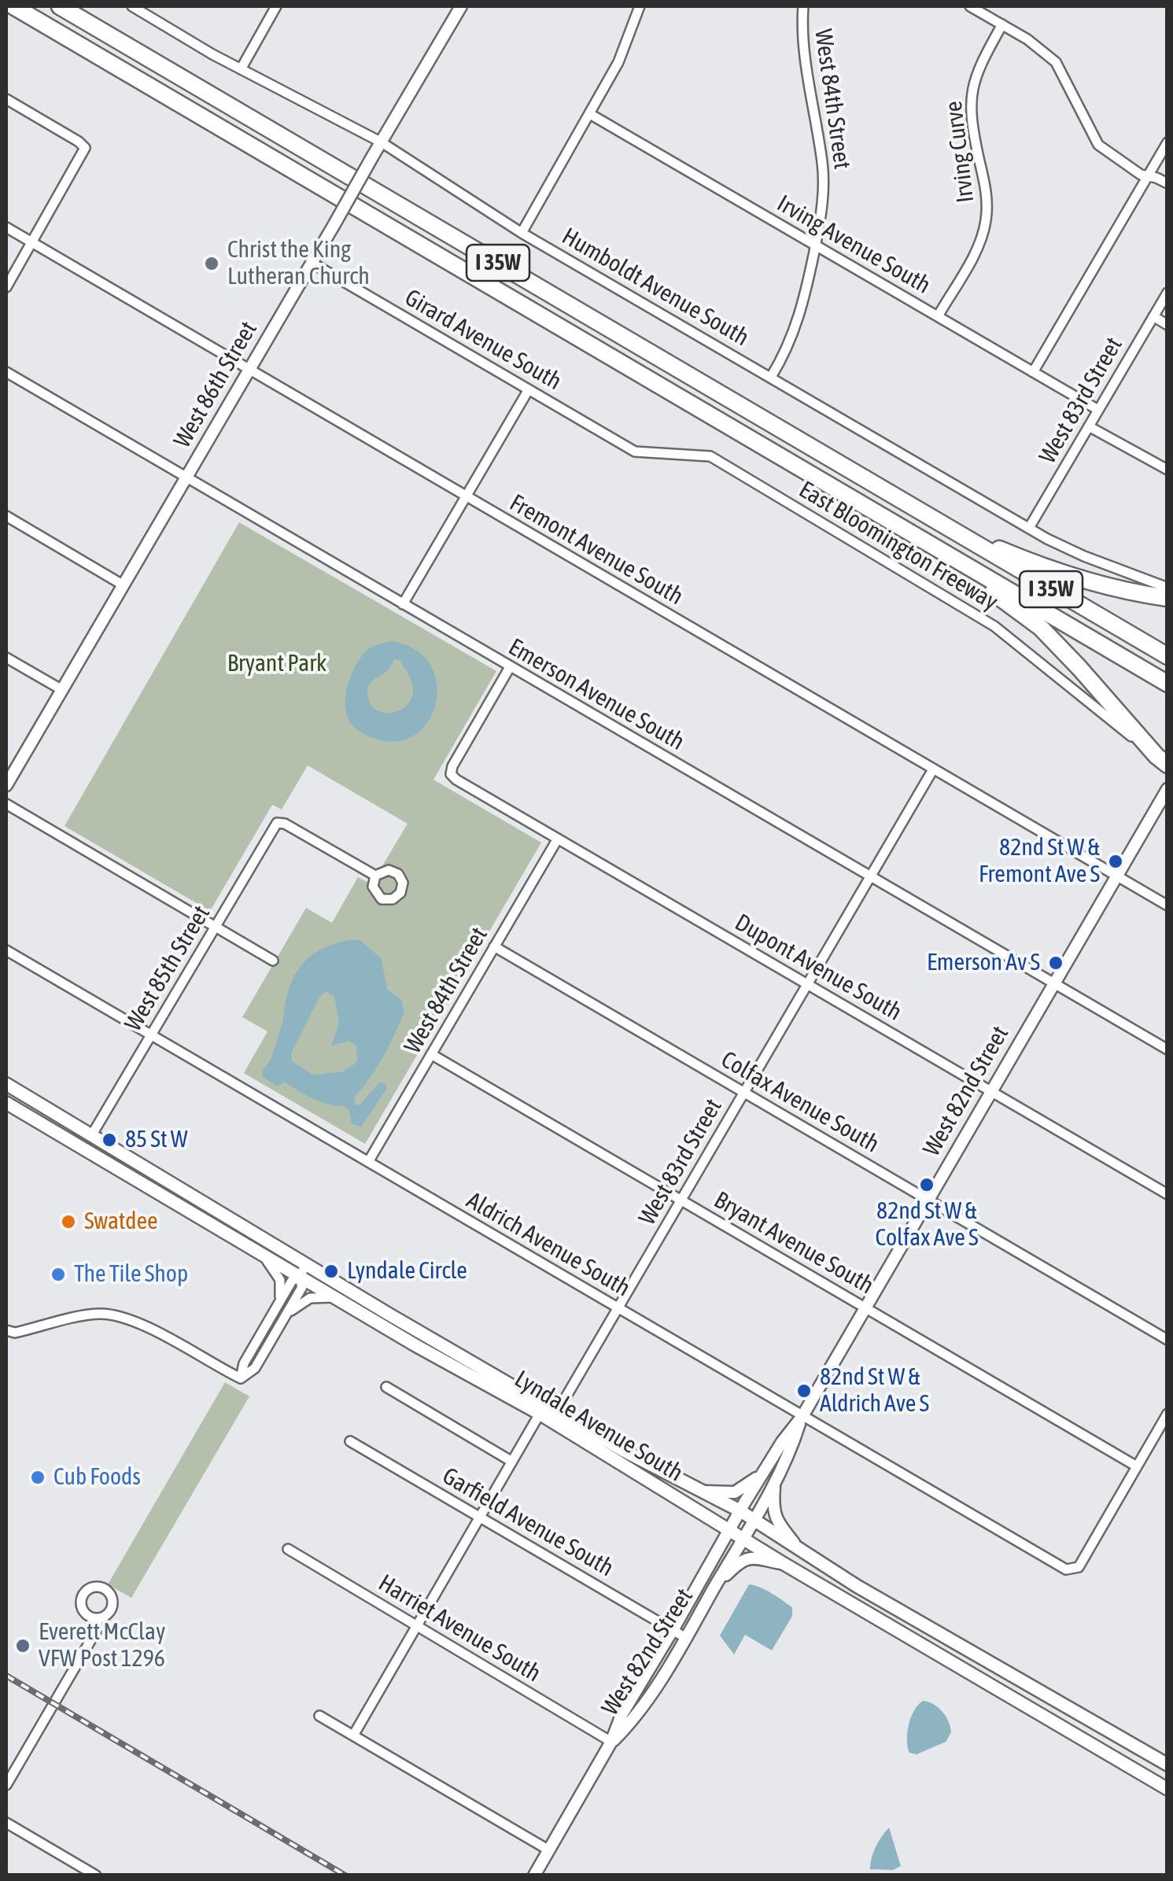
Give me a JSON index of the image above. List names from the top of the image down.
{
  "streets": {
    "highway": ["I 35W"],
    "main road": ["Lyndale Avenue South"],
    "street": [
      "West 84th Street",
      "Irving Curve",
      "Irving Avenue South",
      "Humboldt Avenue South",
      "Girard Avenue South",
      "West 86th Street",
      "West 83rd Street",
      "East Bloomington Freeway",
      "Fremont Avenue South",
      "Emerson Avenue South",
      "Dupont Avenue South",
      "West 85th Street",
      "West 82nd Street",
      "Colfax Avenue South",
      "Bryant Avenue South",
      "Aldrich Avenue South",
      "Garfield Avenue South",
      "Harriet Avenue South"
    ]
  },
  "crossings": [
    ["West 84th Street", "Irving Avenue South"],
    ["West 84th Street", "Humboldt Avenue South"],
    ["West 84th Street", "Dupont Avenue South"],
    ["West 84th Street", "Colfax Avenue South"],
    ["West 84th Street", "Bryant Avenue South"],
    ["West 84th Street", "Aldrich Avenue South"],
    ["Irving Curve", "Irving Avenue South"],
    ["Irving Avenue South", "West 83rd Street"],
    ["Humboldt Avenue South", "West 86th Street"],
    ["Humboldt Avenue South", "West 83rd Street"],
    ["Girard Avenue South", "West 86th Street"],
    ["Girard Avenue South", "East Bloomington Freeway"],
    ["West 86th Street", "Fremont Avenue South"],
    ["West 86th Street", "Emerson Avenue South"],
    ["West 83rd Street", "Fremont Avenue South"],
    ["West 83rd Street", "Emerson Avenue South"],
    ["West 83rd Street", "Dupont Avenue South"],
    ["West 83rd Street", "Colfax Avenue South"],
    ["West 83rd Street", "Bryant Avenue South"],
    ["West 83rd Street", "Aldrich Avenue South"],
    ["West 83rd Street", "Lyndale Avenue South"],
    ["Fremont Avenue South", "West 82nd Street"],
    ["Emerson Avenue South", "Dupont Avenue South"],
    ["Emerson Avenue South", "West 82nd Street"],
    ["Dupont Avenue South", "West 82nd Street"],
    ["West 85th Street", "Aldrich Avenue South"],
    ["West 85th Street", "Lyndale Avenue South"],
    ["West 82nd Street", "Colfax Avenue South"],
    ["West 82nd Street", "Bryant Avenue South"],
    ["West 82nd Street", "Aldrich Avenue South"],
    ["West 82nd Street", "Lyndale Avenue South"],
    ["West 82nd Street", "Garfield Avenue South"],
    ["West 82nd Street", "Harriet Avenue South"],
    ["Bryant Avenue South", "Aldrich Avenue South"]
  ],
  "parks": ["Bryant Park"],
  "places": [
    "Christ the King Lutheran Church",
    "82nd St W & Fremont Ave S",
    "Emerson Av S",
    "85 St W",
    "82nd St W & Colfax Ave S",
    "Swatdee",
    "Lyndale Circle",
    "The Tile Shop",
    "82nd St W & Aldrich Ave S",
    "Cub Foods",
    "Everett McClay VFW Post 1296"
  ]
}
